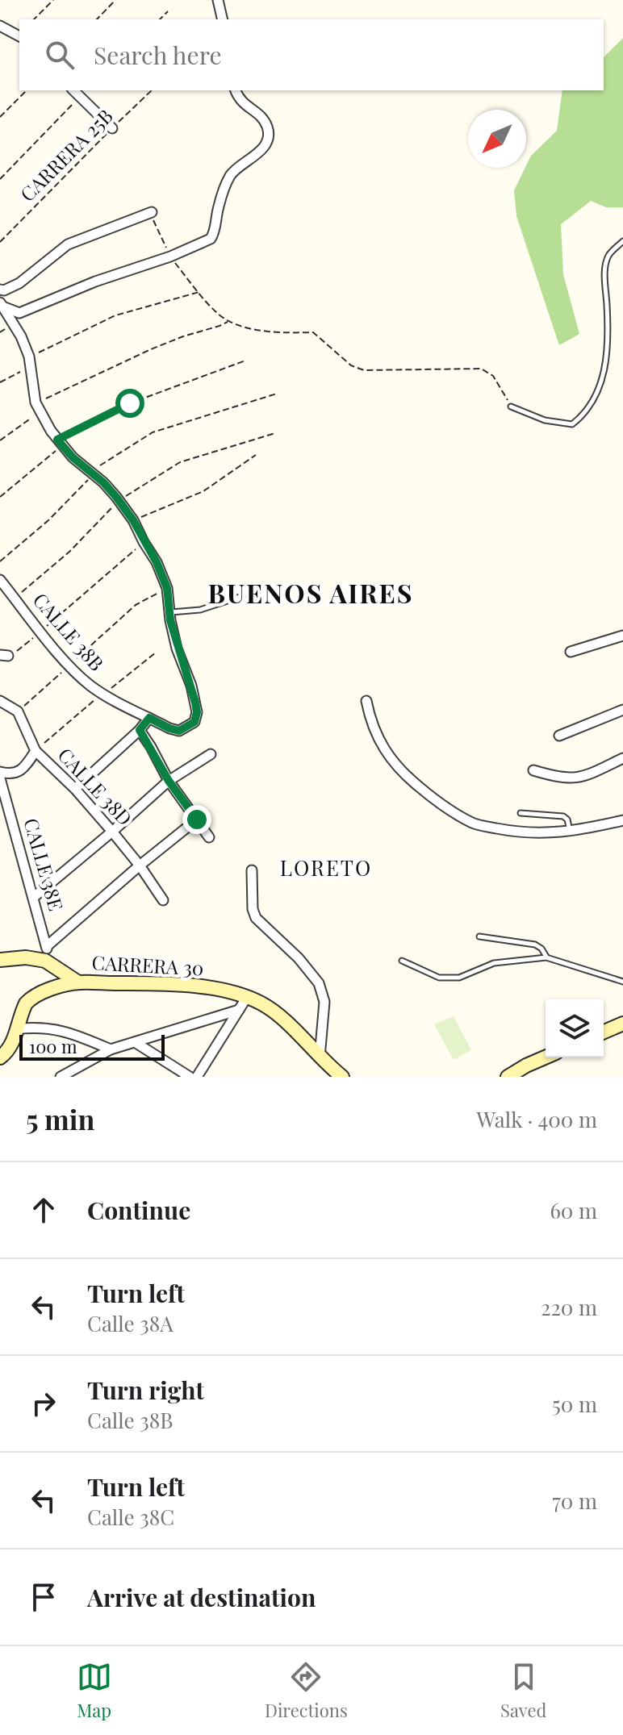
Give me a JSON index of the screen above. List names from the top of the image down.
{
  "streets": {
    "street": [
      "CALLE 38B",
      "CALLE 38D",
      "CALLE 38E",
      "CARRERA 30"
    ],
    "path": ["CARRERA 25B"]
  },
  "districts": ["BUENOS AIRES", "LORETO"],
  "scale_bar": "100 m",
  "north": "bottom left",
  "page": {
    "search": "Search here",
    "scale": "100 m",
    "heading": ["5 min", "Walk · 400 m"],
    "list": [
      ["Continue", "60 m"],
      ["Turn left", "Calle 38A", "220 m"],
      ["Turn right", "Calle 38B", "50 m"],
      ["Turn left", "Calle 38C", "70 m"],
      "Arrive at destination"
    ],
    "nav": ["Map", "Directions", "Saved"]
  }
}
